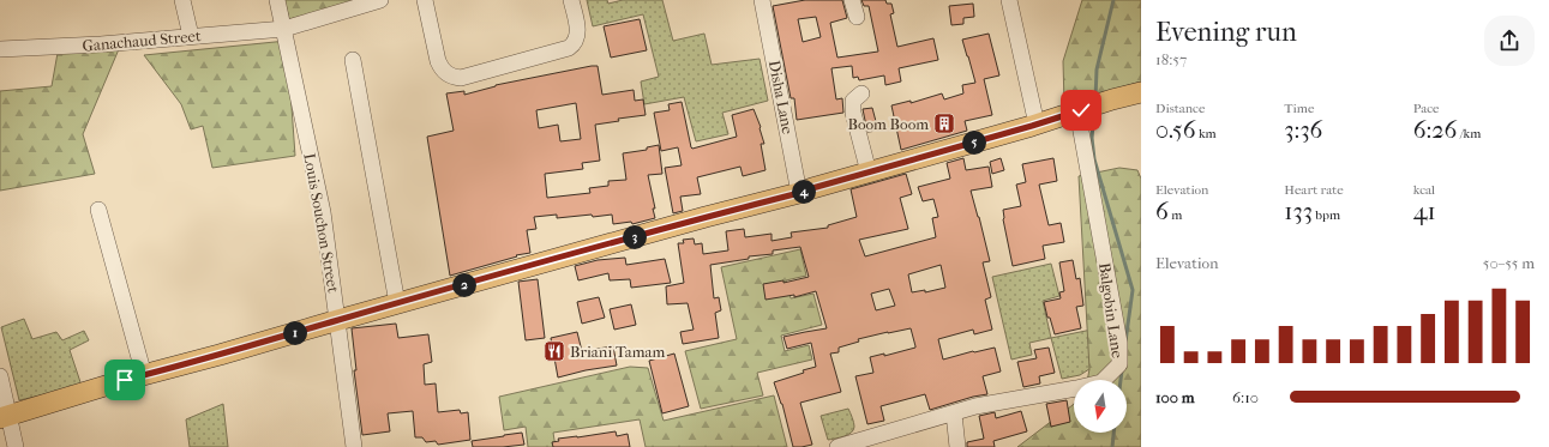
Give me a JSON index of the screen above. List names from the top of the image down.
{
  "streets": {
    "street": [
      "Ganachaud Street",
      "Disha Lane",
      "Louis Souchon Street",
      "Balgobin Lane"
    ]
  },
  "crossings": [
    ["Ganachaud Street", "Louis Souchon Street"]
  ],
  "places": {
    "building": ["Boom Boom"],
    "restaurant": ["Briani Tamam"]
  },
  "north": "bottom",
  "page": {
    "heading": ["Evening run", "18:57"],
    "stats": [
      ["Distance", "0.56 km"],
      ["Time", "3:36"],
      ["Pace", "6:26 /km"],
      ["Elevation", "6 m"],
      ["Heart rate", "133 bpm"],
      ["kcal", "41"]
    ],
    "pins": [
      "5",
      "4",
      "3",
      "2",
      "1"
    ],
    "chart": ["Elevation", "50–55 m"],
    "list": [
      {
        "name": "100 m",
        "note": "6:10"
      }
    ]
  }
}
